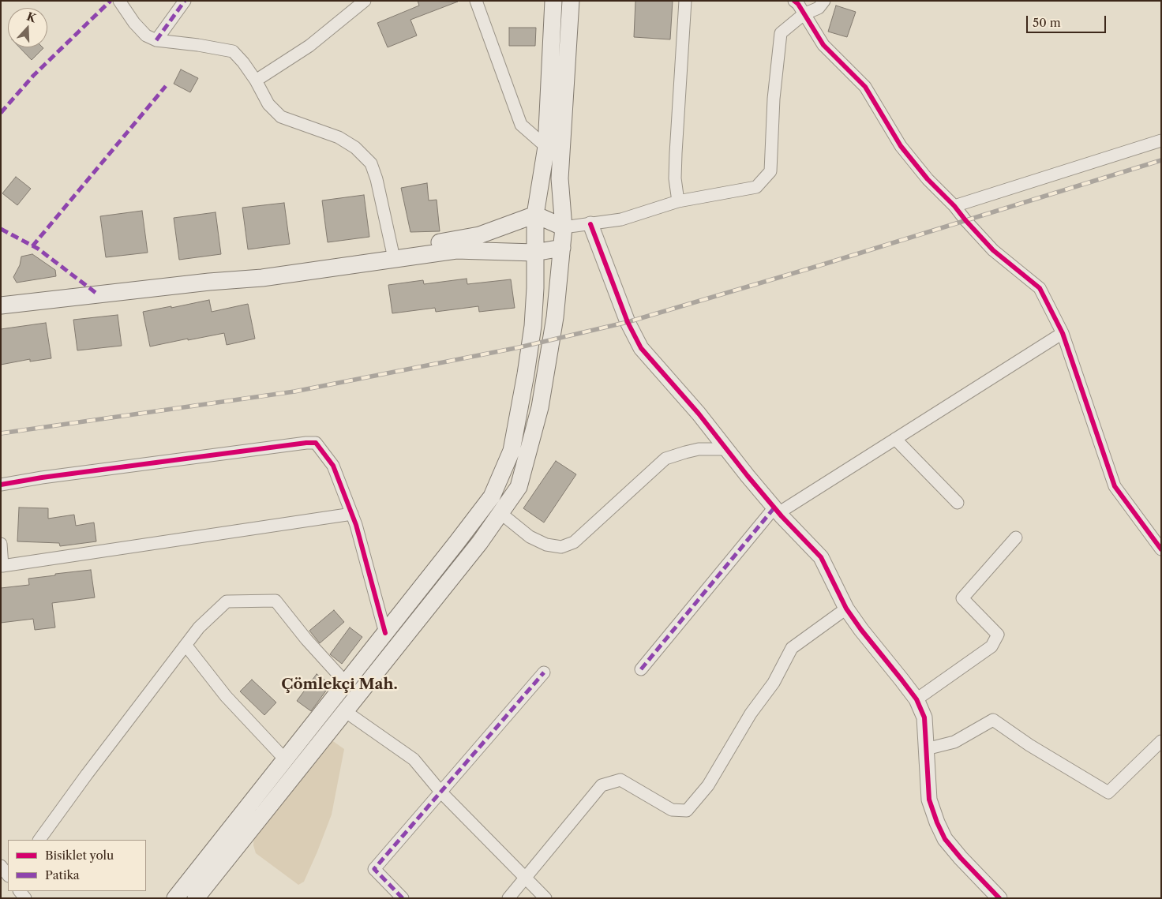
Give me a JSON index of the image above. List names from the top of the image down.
{
  "districts": ["Çömlekçi Mah."],
  "legend": ["Bisiklet yolu", "Patika"],
  "scale_bar": "50 m",
  "north": "top"
}
